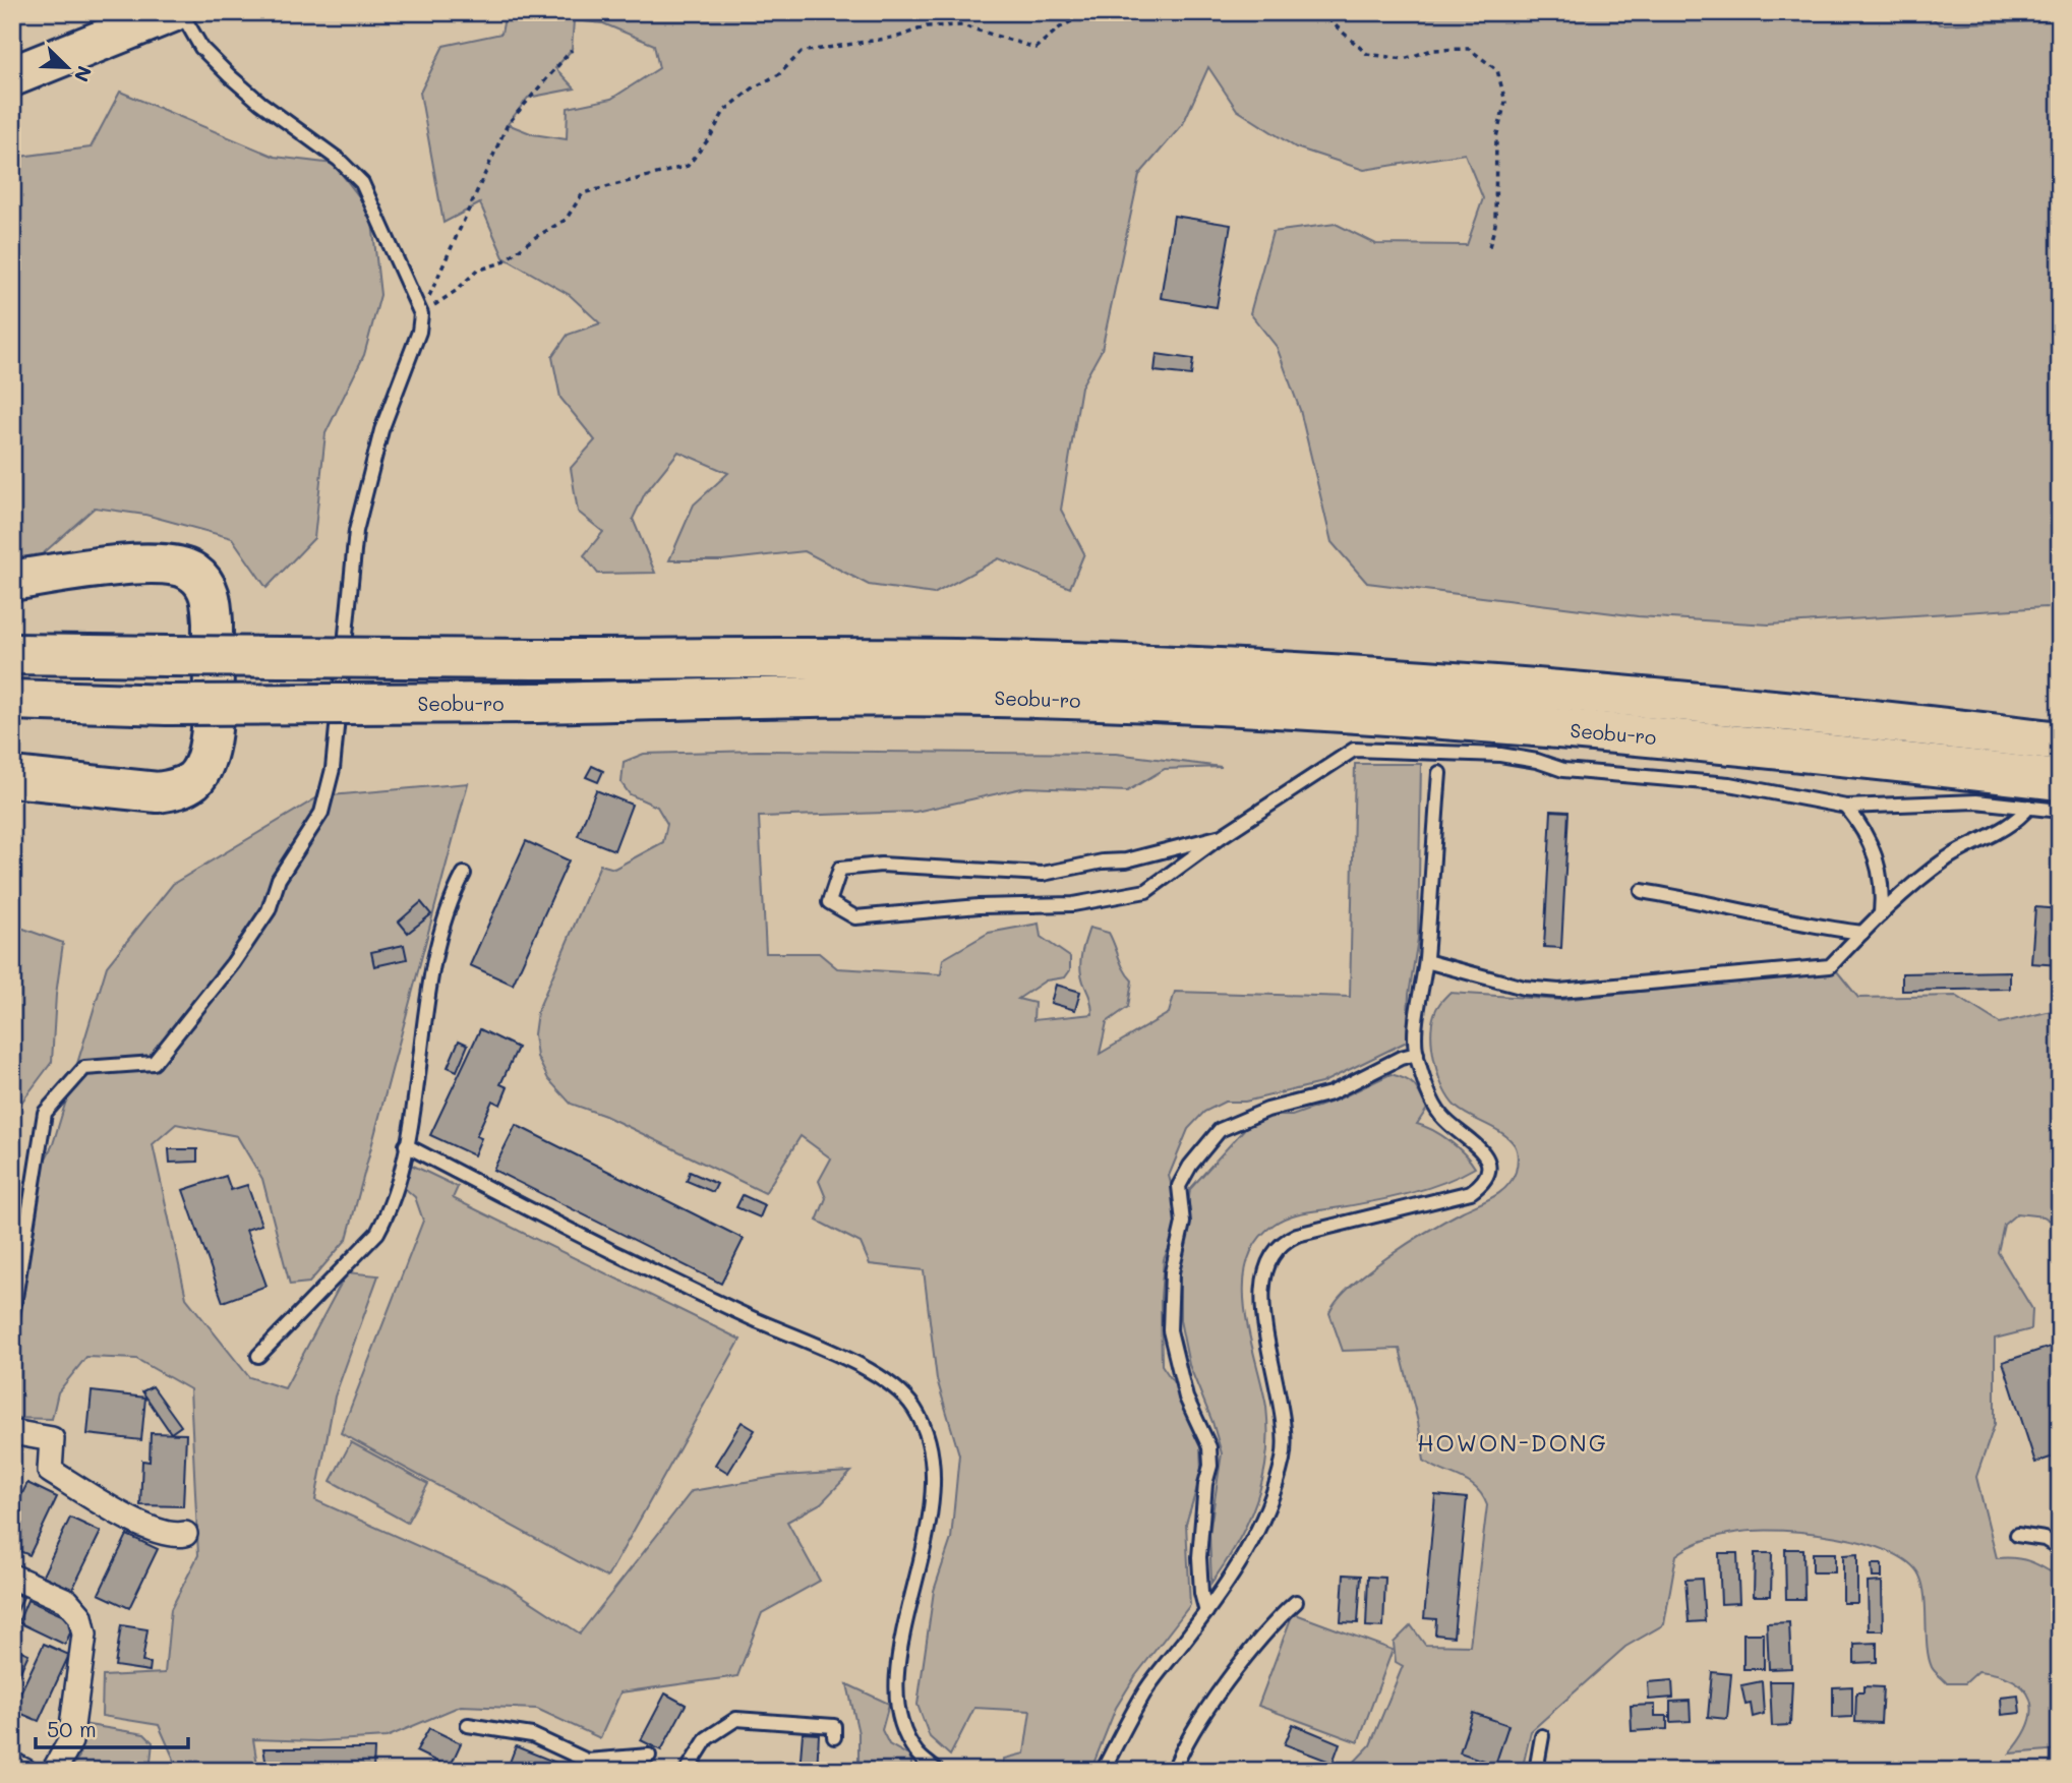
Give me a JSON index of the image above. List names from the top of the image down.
{
  "streets": {
    "highway": ["Seobu-ro"]
  },
  "districts": ["HOWON-DONG"],
  "scale_bar": "50 m",
  "north": "bottom right"
}
